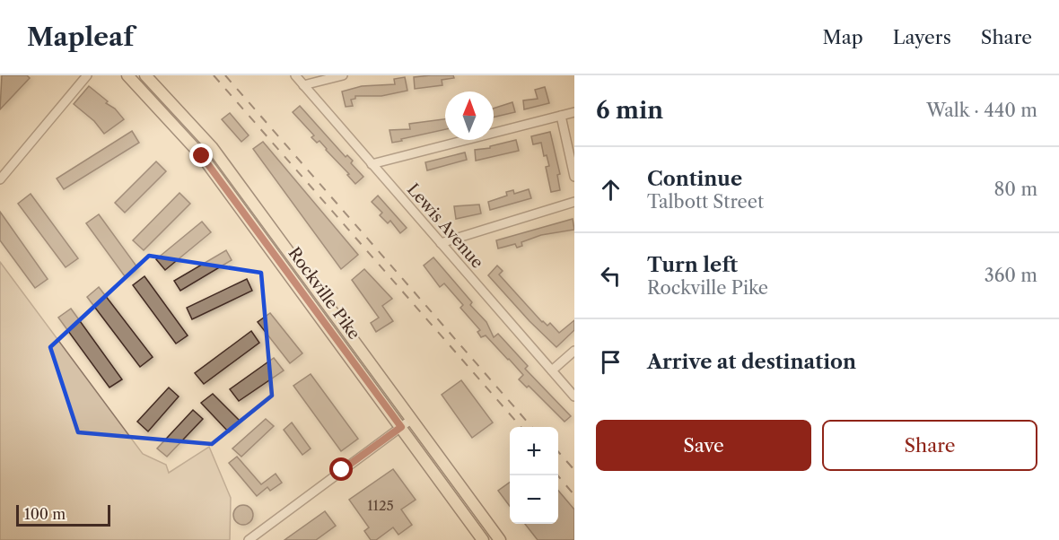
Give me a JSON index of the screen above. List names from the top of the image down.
{
  "streets": {
    "main road": ["Rockville Pike"],
    "street": ["Lewis Avenue"]
  },
  "house_numbers": ["1125"],
  "scale_bar": "100 m",
  "north": "top",
  "page": {
    "header": "Mapleaf",
    "nav": ["Map", "Layers", "Share"],
    "heading": ["6 min", "Walk · 440 m"],
    "list": [
      ["Continue", "Talbott Street", "80 m"],
      ["Turn left", "Rockville Pike", "360 m"],
      "Arrive at destination"
    ],
    "buttons": ["Save", "Share"],
    "map_buttons": ["+", "−"],
    "scale": "100 m"
  }
}
